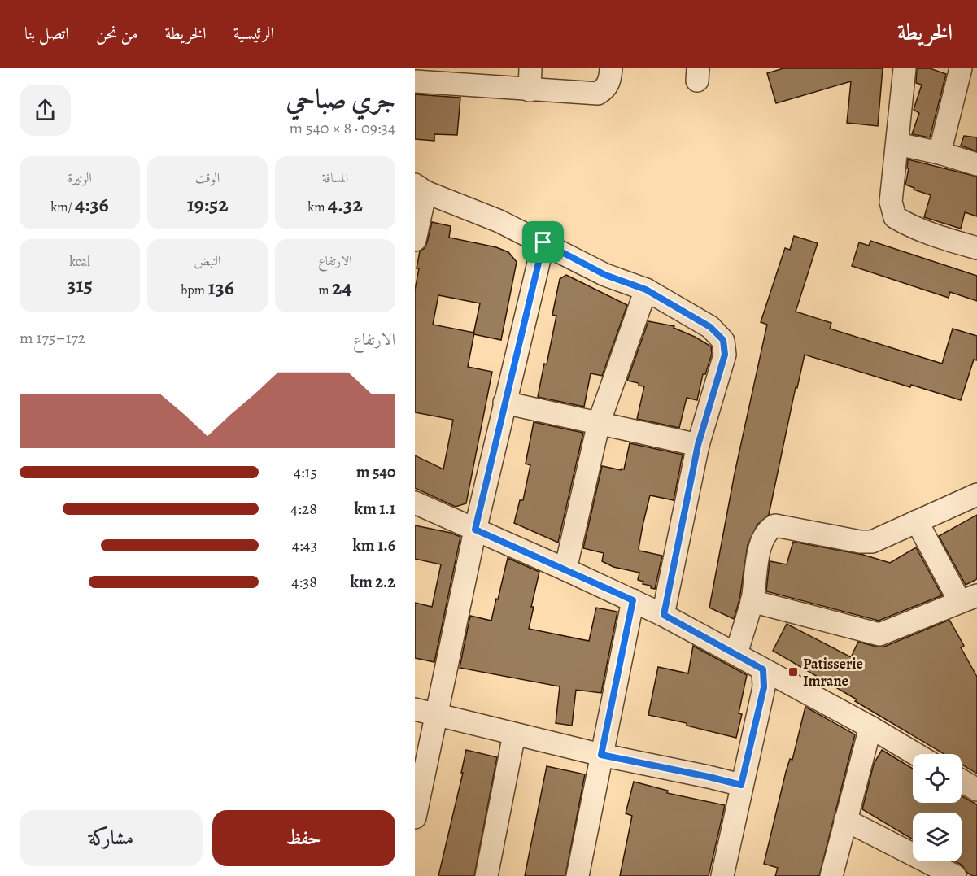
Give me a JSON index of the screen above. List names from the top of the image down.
{
  "places": {
    "transit": ["Patisserie Imrane"]
  },
  "page": {
    "header": "الخريطة",
    "nav": [
      "الرئيسية",
      "الخريطة",
      "من نحن",
      "اتصل بنا"
    ],
    "heading": ["جري صباحي", "09:34 · 8 × 540 m"],
    "stats": [
      ["المسافة", "4.32 km"],
      ["الوقت", "19:52"],
      ["الوتيرة", "4:36 /km"],
      ["الارتفاع", "24 m"],
      ["النبض", "136 bpm"],
      ["kcal", "315"]
    ],
    "chart": ["الارتفاع", "172–175 m"],
    "list": [
      {
        "name": "540 m",
        "note": "4:15"
      },
      {
        "name": "1.1 km",
        "note": "4:28"
      },
      {
        "name": "1.6 km",
        "note": "4:43"
      },
      {
        "name": "2.2 km",
        "note": "4:38"
      }
    ],
    "buttons": ["حفظ", "مشاركة"]
  }
}
